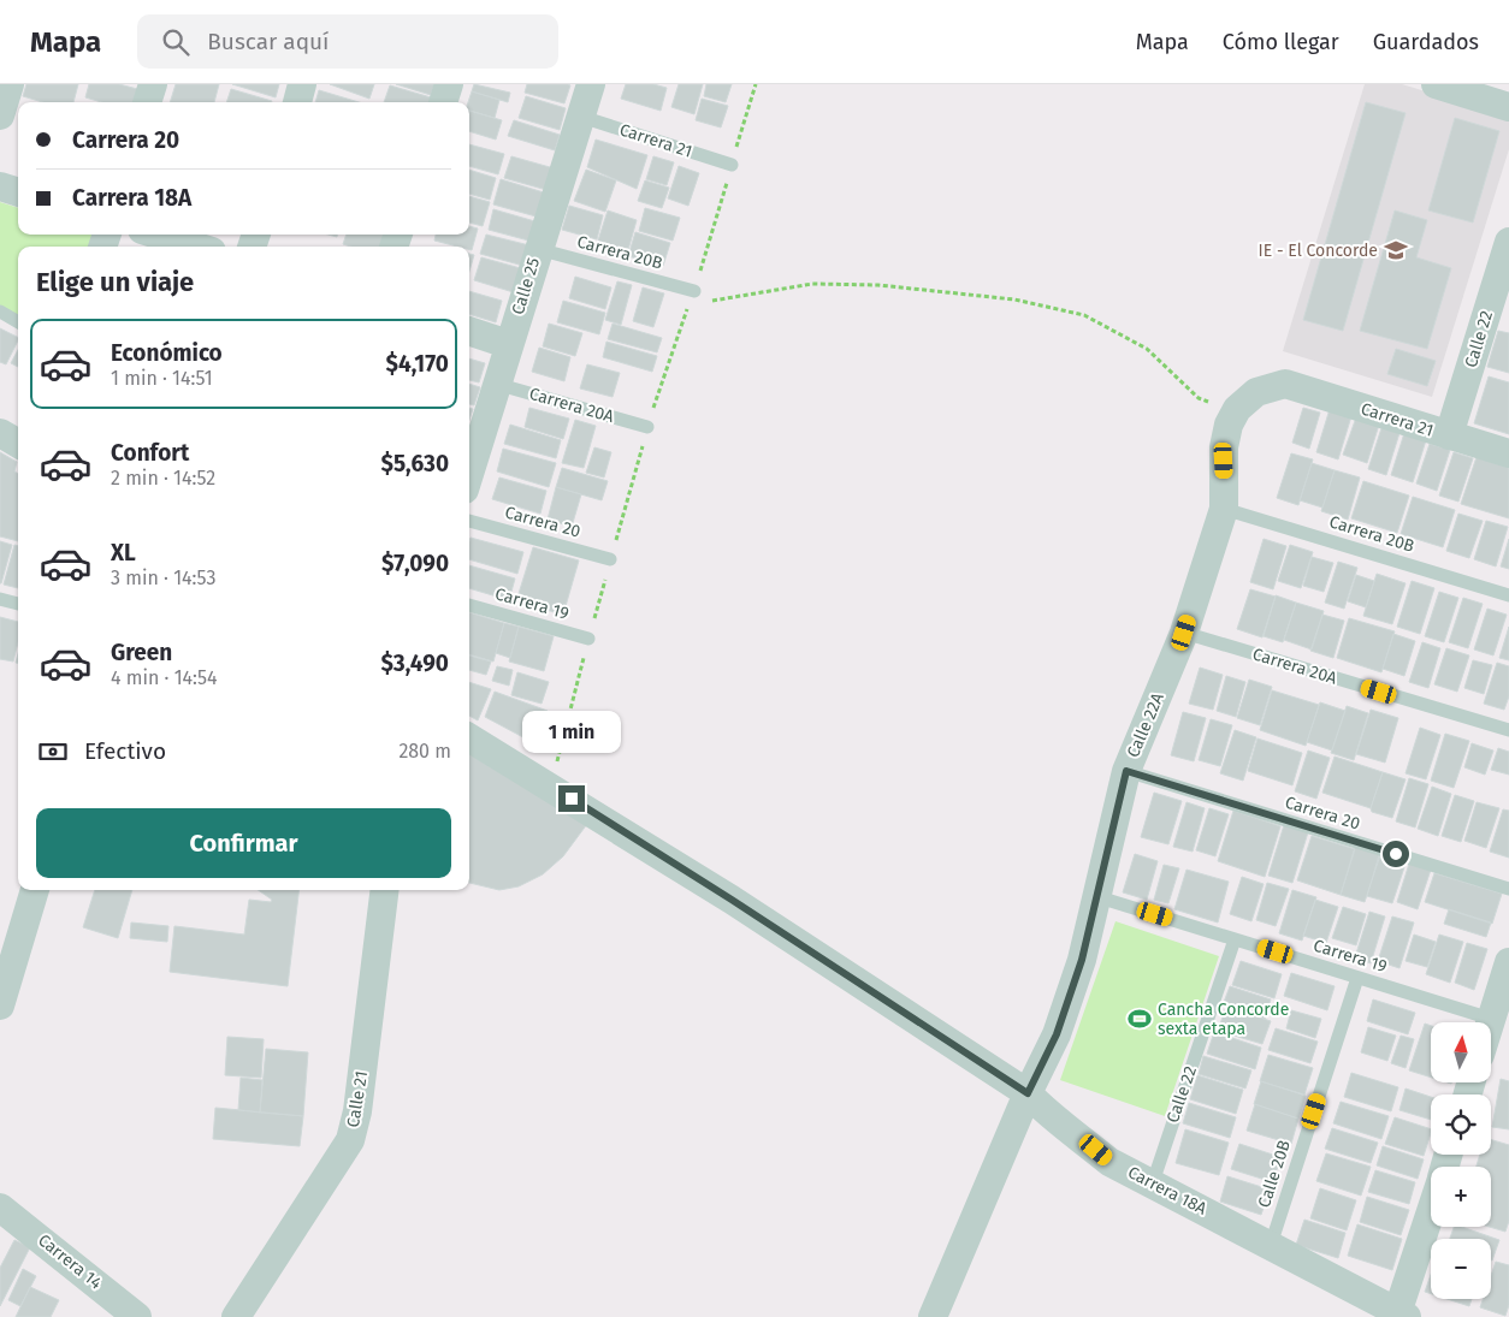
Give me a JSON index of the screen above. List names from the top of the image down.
{
  "streets": {
    "street": [
      "Carrera 21",
      "Calle 25",
      "Calle 22",
      "Calle 22A",
      "Calle 21",
      "Carrera 18A",
      "Carrera 14"
    ],
    "lane": [
      "Carrera 20B",
      "Carrera 20A",
      "Carrera 20",
      "Carrera 19",
      "Calle 20B"
    ]
  },
  "crossings": [
    ["Carrera 21", "Calle 25"],
    ["Carrera 21", "Calle 22"],
    ["Carrera 21", "Calle 22A"],
    ["Carrera 20B", "Calle 25"],
    ["Carrera 20B", "Calle 22A"],
    ["Calle 25", "Carrera 20A"],
    ["Calle 22", "Carrera 19"],
    ["Calle 22", "Carrera 18A"],
    ["Carrera 20A", "Calle 22A"],
    ["Carrera 20", "Calle 22A"],
    ["Carrera 19", "Calle 22A"],
    ["Carrera 19", "Calle 20B"],
    ["Calle 22A", "Carrera 18A"],
    ["Calle 20B", "Carrera 18A"]
  ],
  "places": {
    "school or university": ["IE - El Concorde"],
    "sports": ["Cancha Concorde sexta etapa"]
  },
  "north": "top",
  "page": {
    "header": "Mapa",
    "search": "Buscar aquí",
    "nav": ["Mapa", "Cómo llegar", "Guardados"],
    "banner": ["Carrera 20", "Carrera 18A"],
    "heading": "Elige un viaje",
    "list": [
      {
        "name": "Económico",
        "note": "1 min · 14:51",
        "value": "$4,170"
      },
      {
        "name": "Confort",
        "note": "2 min · 14:52",
        "value": "$5,630"
      },
      {
        "name": "XL",
        "note": "3 min · 14:53",
        "value": "$7,090"
      },
      {
        "name": "Green",
        "note": "4 min · 14:54",
        "value": "$3,490"
      }
    ],
    "bubble": "1 min",
    "pay": ["Efectivo", "280 m"],
    "buttons": "Confirmar",
    "map_buttons": ["+", "−"]
  }
}
